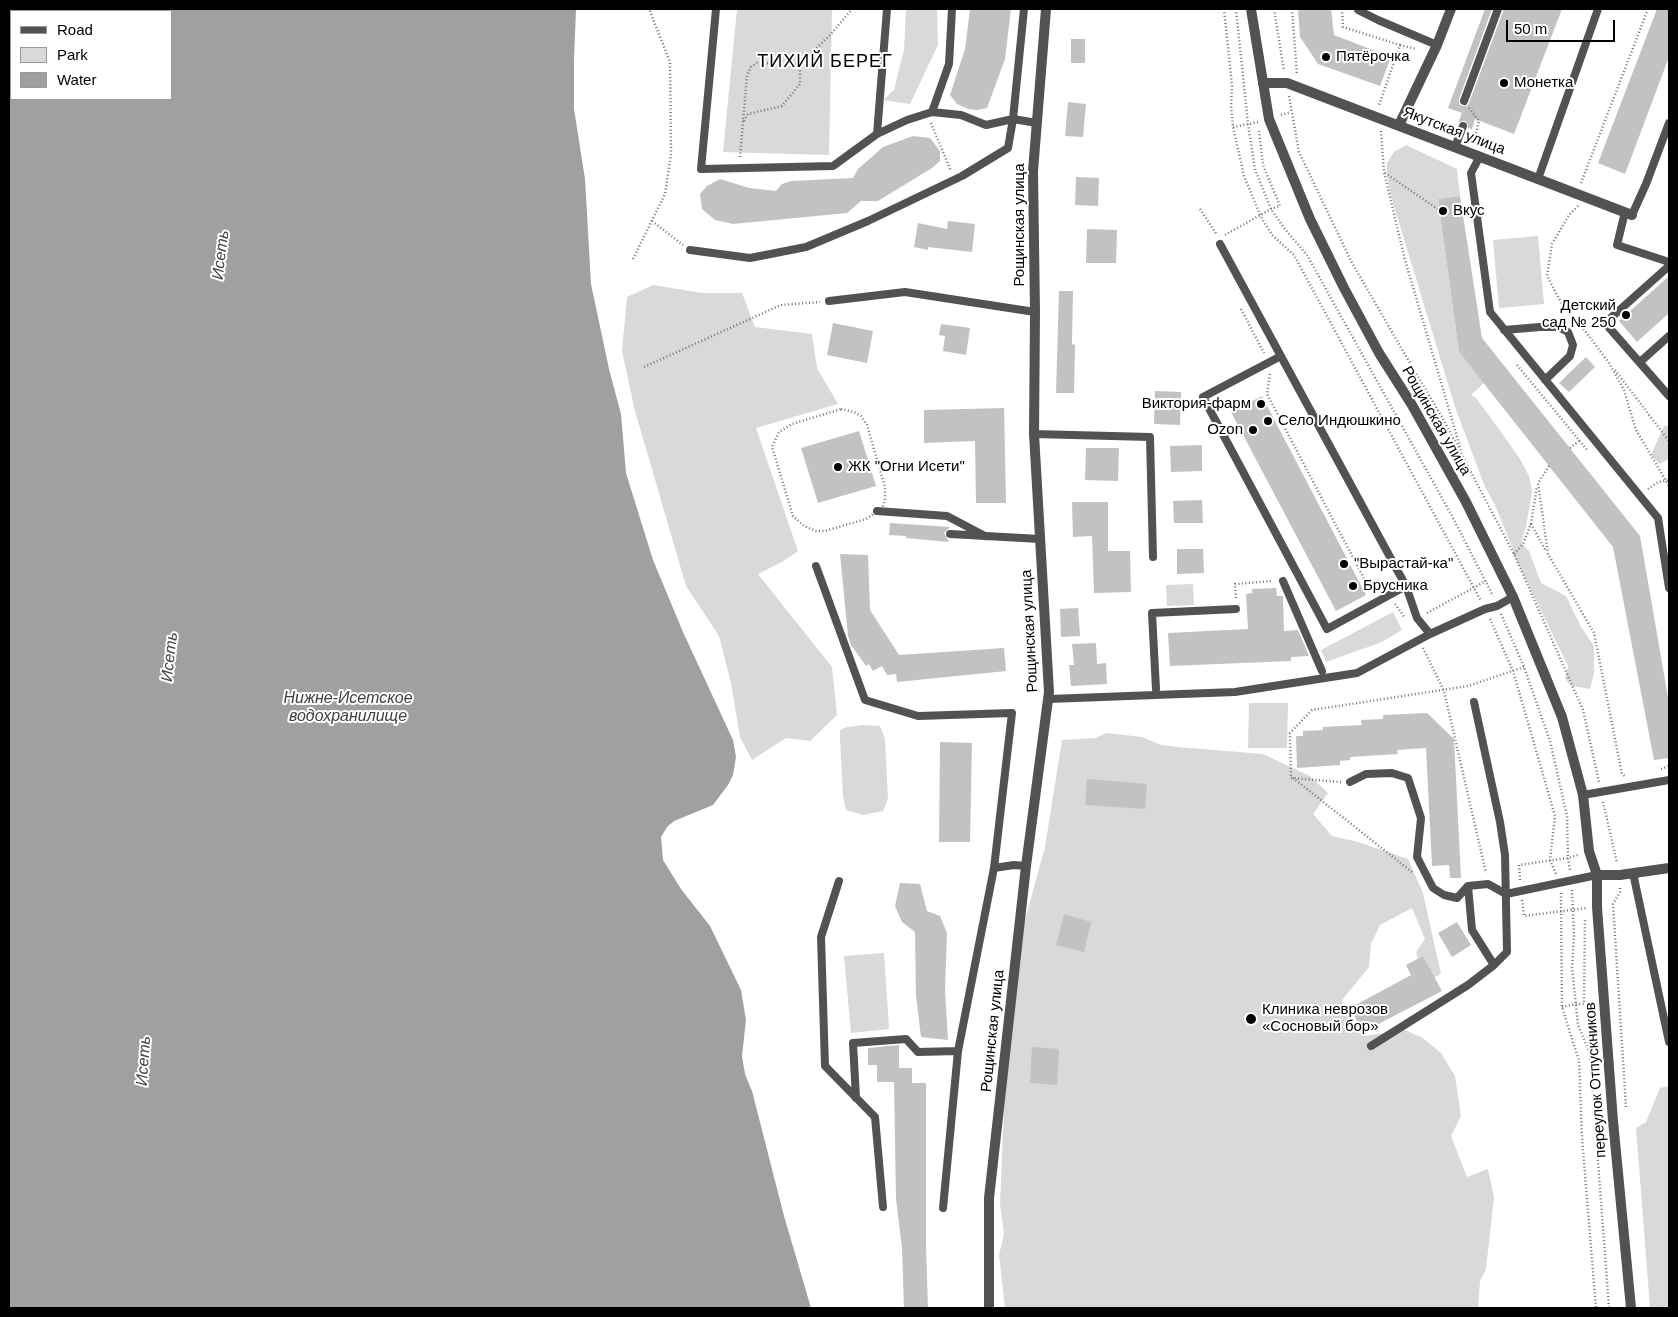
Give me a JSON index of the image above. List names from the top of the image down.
{
  "streets": {
    "street": ["Якутская улица", "Рощинская улица", "переулок Отпускников"]
  },
  "crossings": [
    ["Якутская улица", "Рощинская улица"],
    ["Рощинская улица", "переулок Отпускников"]
  ],
  "districts": ["ТИХИЙ БЕРЕГ"],
  "water": ["Исеть", "Нижне-Исетское водохранилище"],
  "places": [
    "Пятёрочка",
    "Монетка",
    "Вкус",
    "Детский сад № 250",
    "Виктория-фарм",
    "Село Индюшкино",
    "Ozon",
    "ЖК \"Огни Исети\"",
    "\"Вырастай-ка\"",
    "Брусника",
    "Клиника неврозов «Сосновый бор»"
  ],
  "legend": ["Road", "Park", "Water"],
  "scale_bar": "50 m"
}
